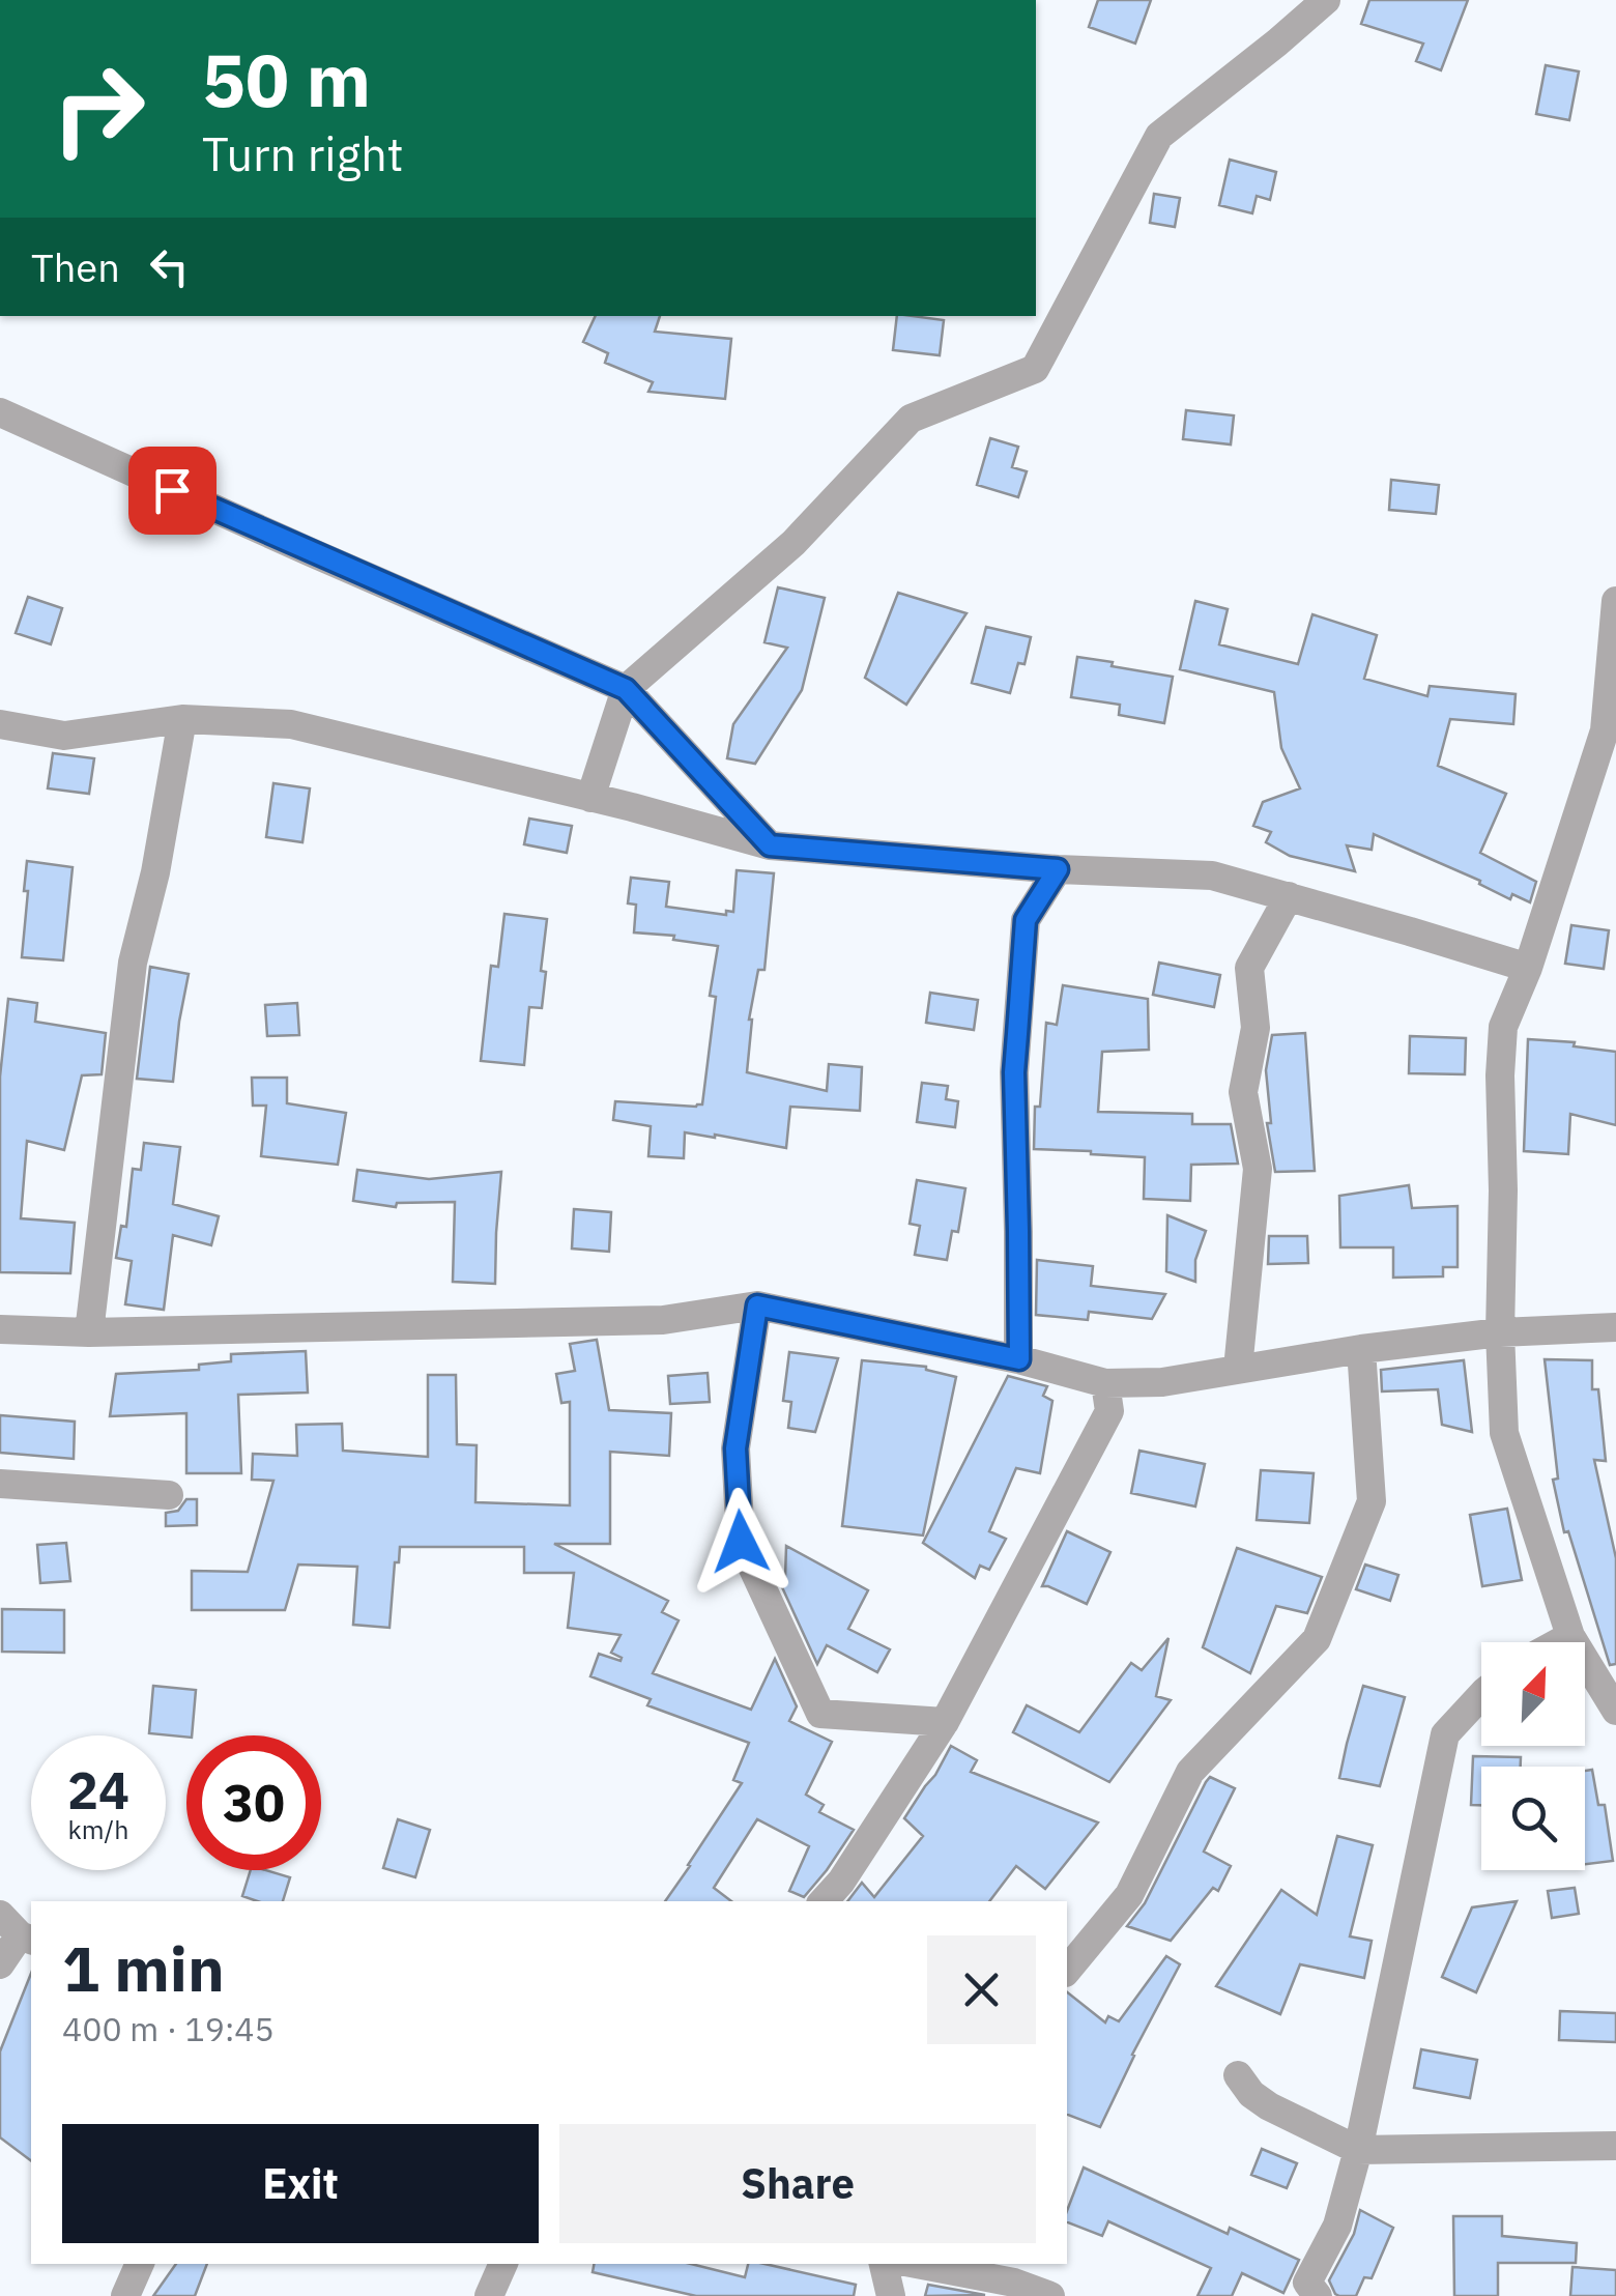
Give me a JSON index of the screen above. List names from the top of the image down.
{
  "north": "top right",
  "page": {
    "turn": ["50 m", "Turn right"],
    "then": "Then",
    "speed": "24 km/h",
    "limit": "30",
    "heading": ["1 min", "400 m · 19:45"],
    "buttons": ["Exit", "Share"]
  }
}
